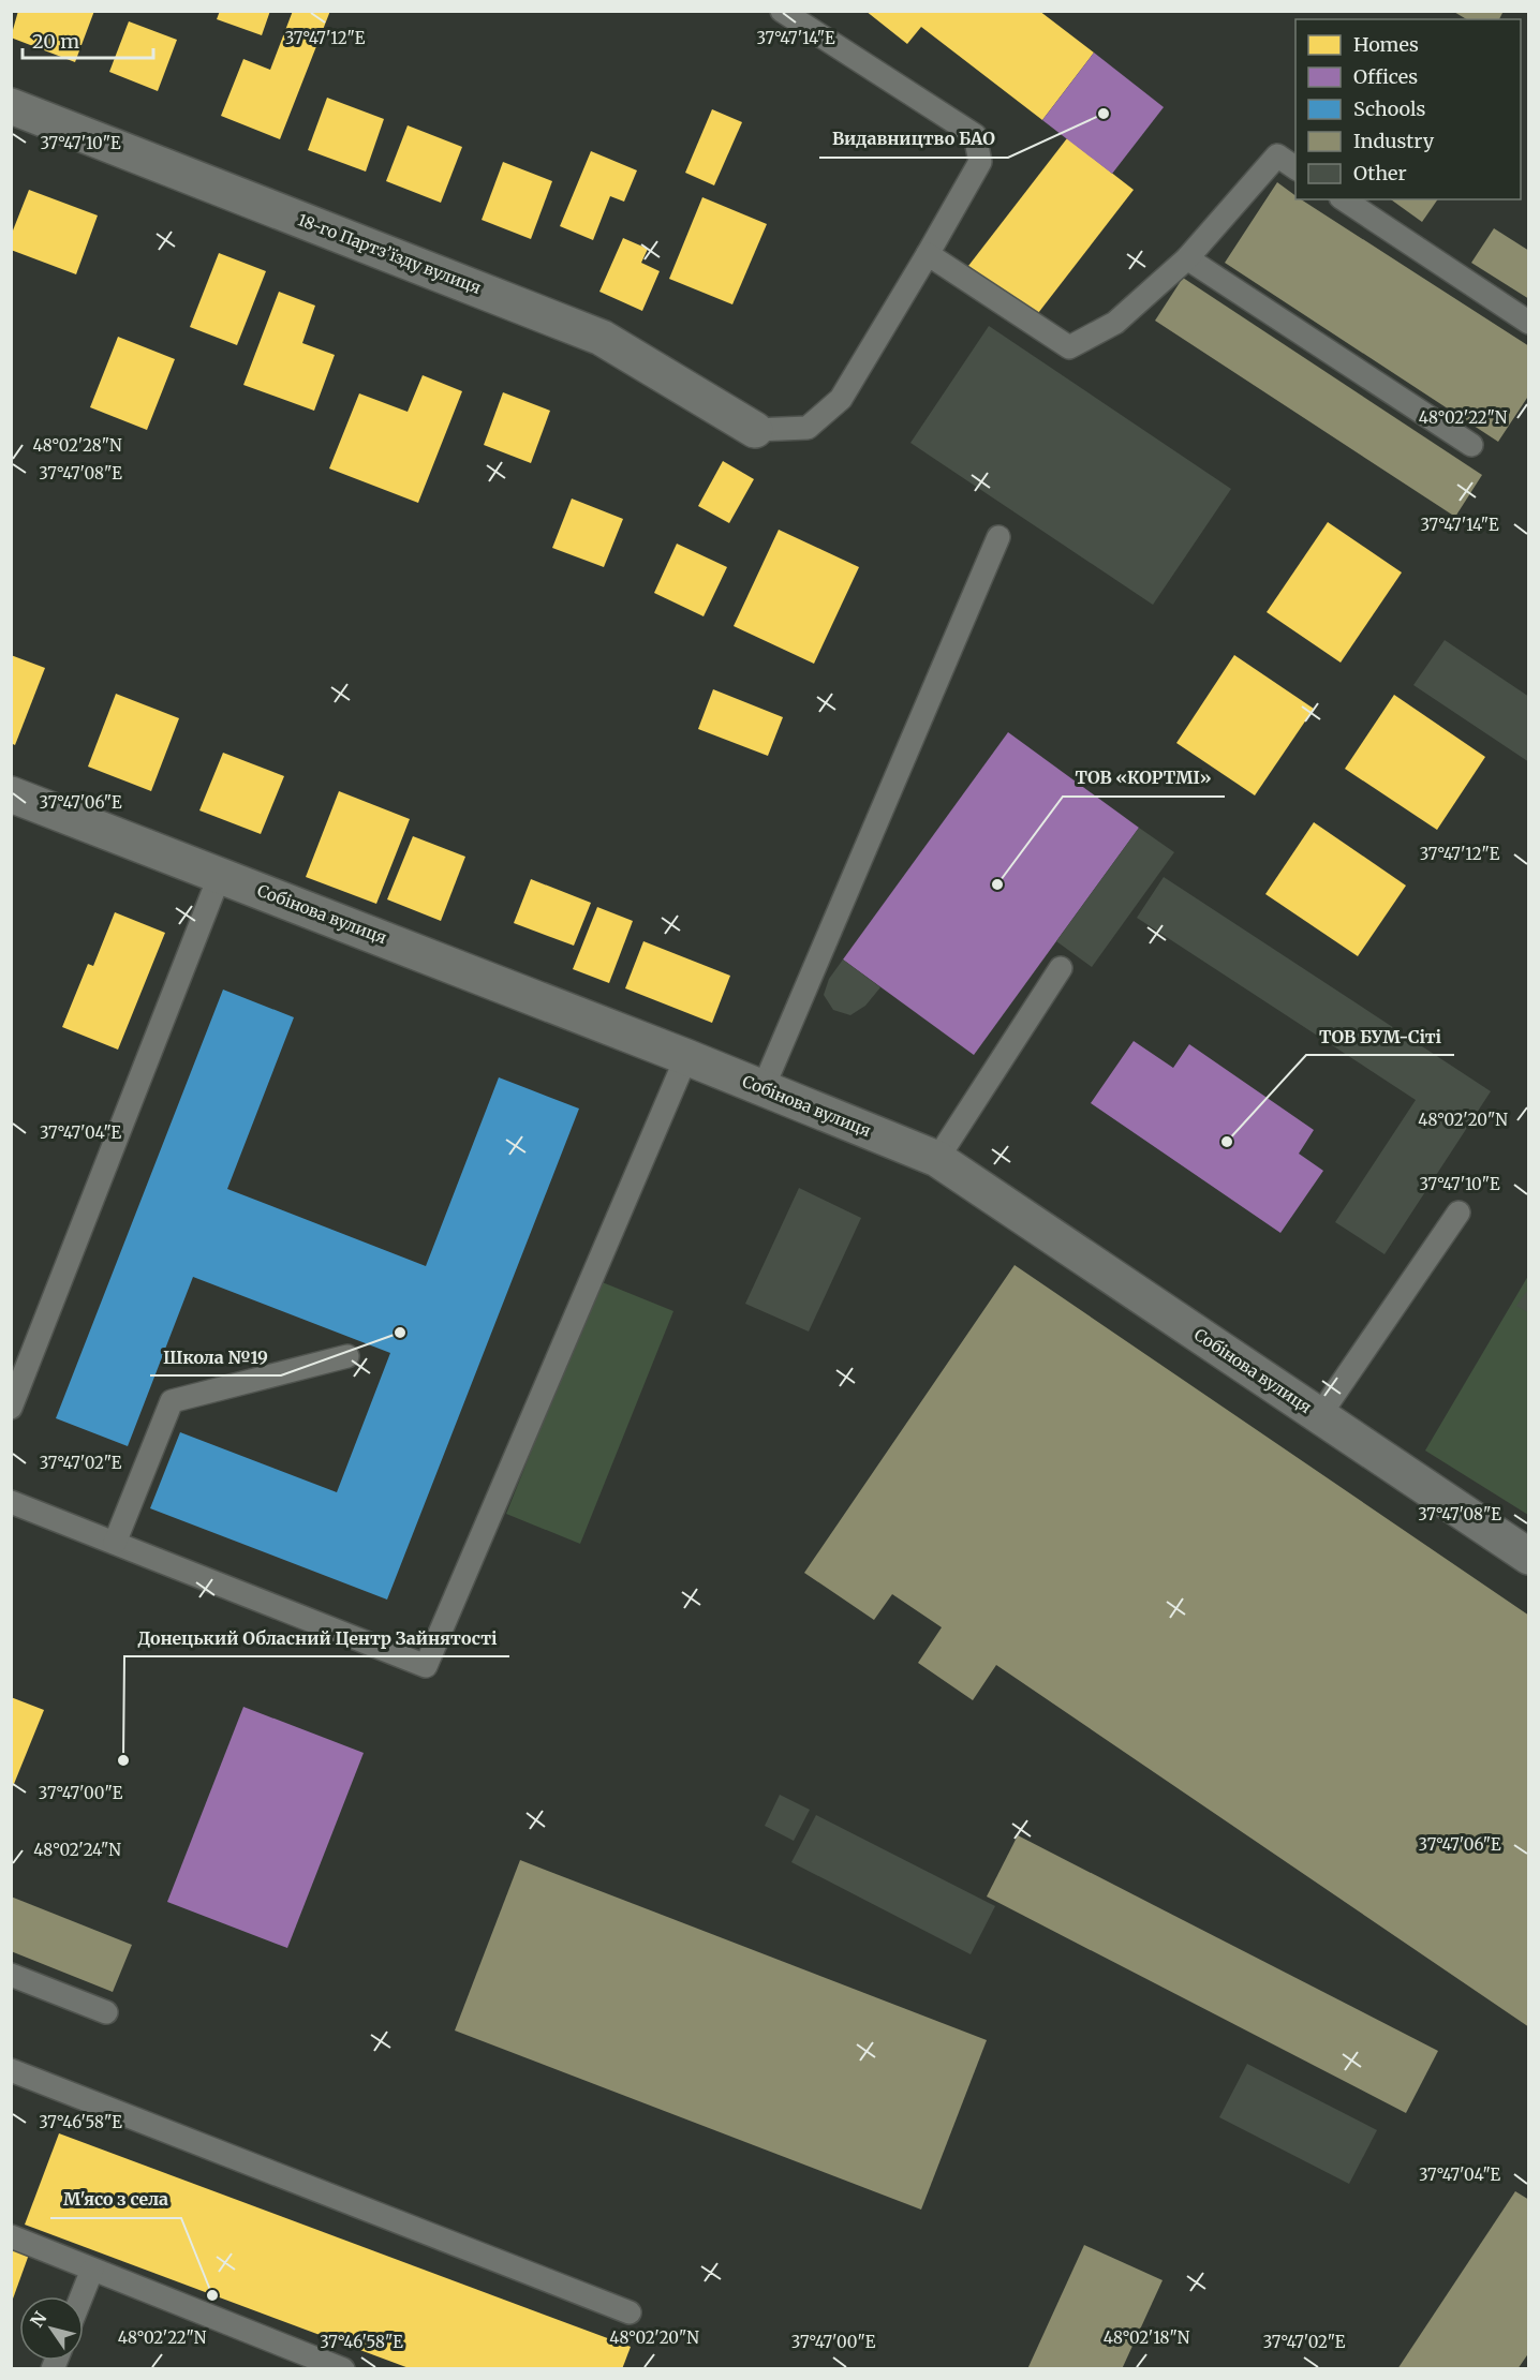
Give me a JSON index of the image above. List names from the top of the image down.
{
  "streets": {
    "street": ["18-го Партз’їзду вулиця", "Собінова вулиця"]
  },
  "places": [
    "Видавництво БАО",
    "ТОВ «КОРТМІ»",
    "ТОВ БУМ-Сіті",
    "Школа №19",
    "Донецький Обласний Центр Зайнятості",
    "М'ясо з села"
  ],
  "legend": [
    "Homes",
    "Offices",
    "Schools",
    "Industry",
    "Other"
  ],
  "scale_bar": "20 m",
  "north": "top left",
  "coordinates": [
    "37°47'12\"E",
    "37°47'14\"E",
    "37°47'10\"E",
    "48°02'22\"N",
    "48°02'28\"N",
    "37°47'08\"E",
    "37°47'06\"E",
    "48°02'20\"N",
    "37°47'04\"E",
    "37°47'02\"E",
    "37°47'00\"E",
    "48°02'24\"N",
    "37°46'58\"E",
    "48°02'18\"N"
  ]
}
